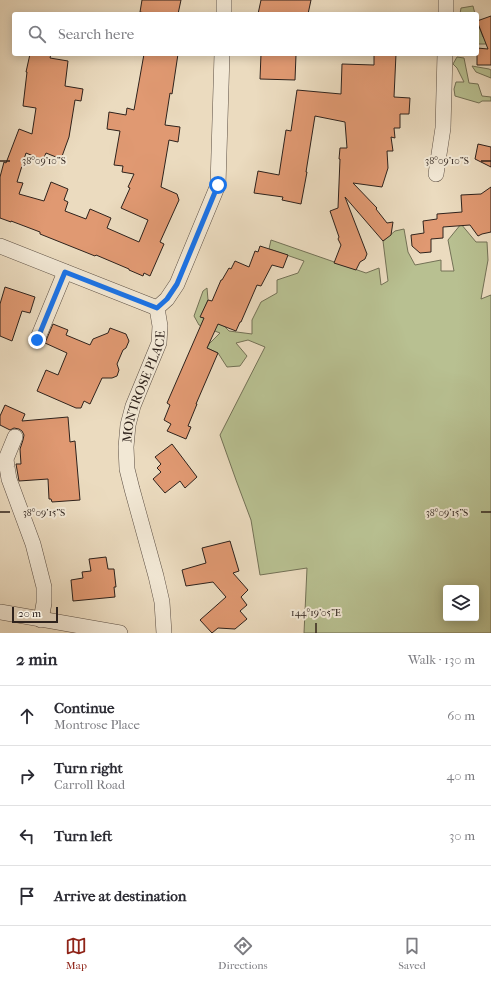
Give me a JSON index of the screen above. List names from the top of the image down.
{
  "streets": {
    "street": ["MONTROSE PLACE"]
  },
  "scale_bar": "20 m",
  "page": {
    "search": "Search here",
    "scale": "20 m",
    "heading": ["2 min", "Walk · 130 m"],
    "list": [
      ["Continue", "Montrose Place", "60 m"],
      ["Turn right", "Carroll Road", "40 m"],
      ["Turn left", "30 m"],
      "Arrive at destination"
    ],
    "nav": ["Map", "Directions", "Saved"]
  },
  "coordinates": ["38°09'10\"S", "38°09'15\"S", "144°19'05\"E"]
}
